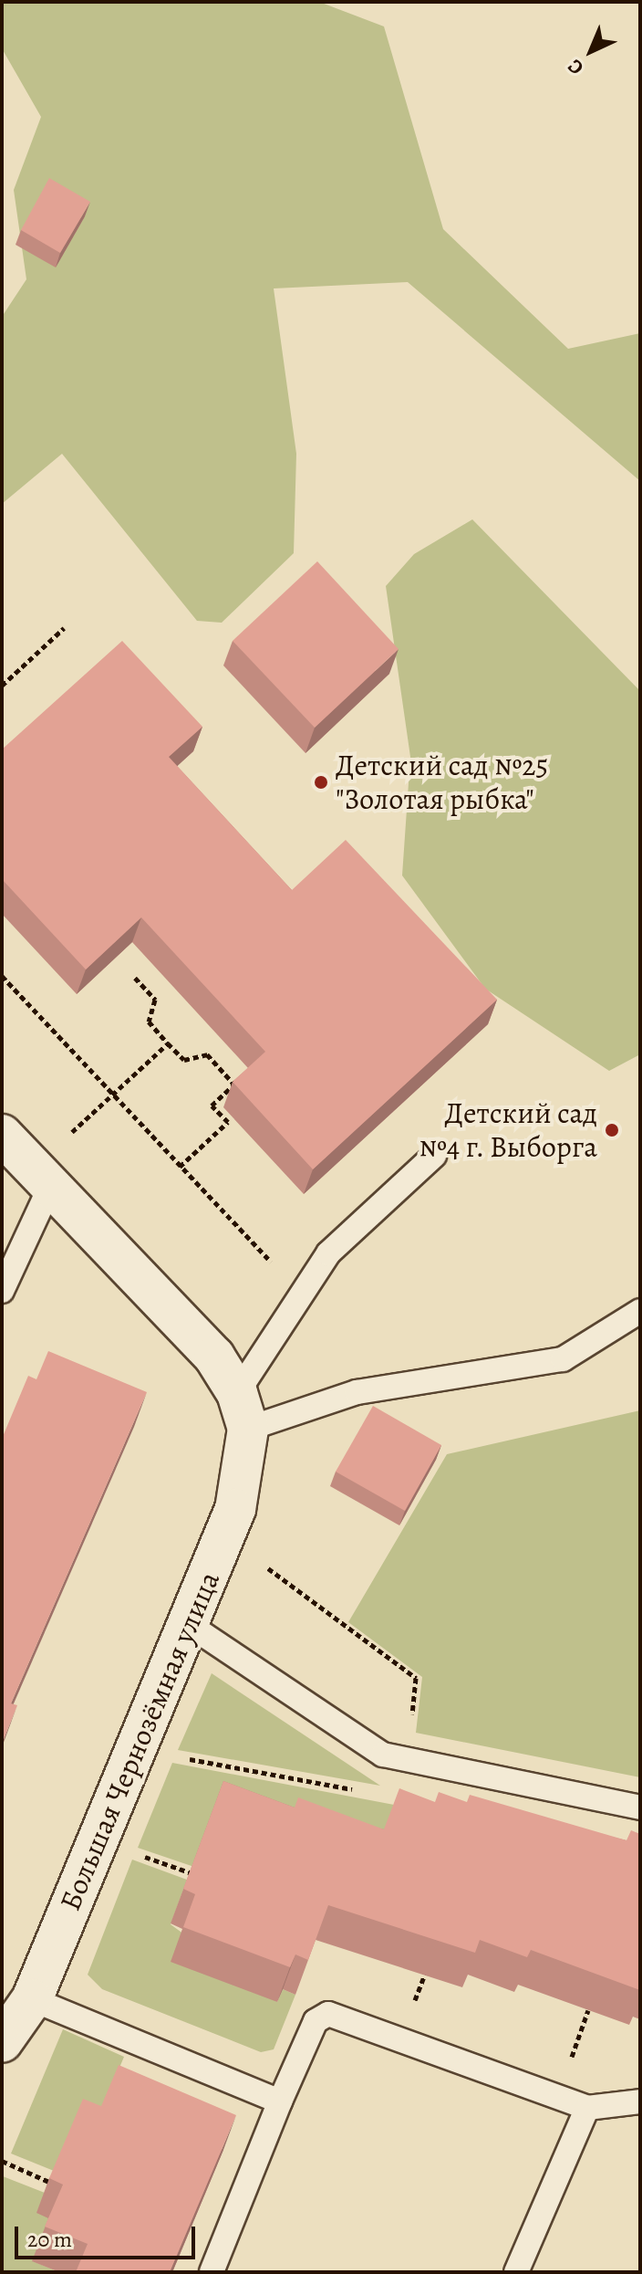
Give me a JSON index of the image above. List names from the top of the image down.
{
  "streets": {
    "street": ["Большая Чернозёмная улица"]
  },
  "places": ["Детский сад №25 \"Золотая рыбка\"", "Детский сад №4 г. Выборга"],
  "scale_bar": "20 m",
  "north": "bottom left"
}
